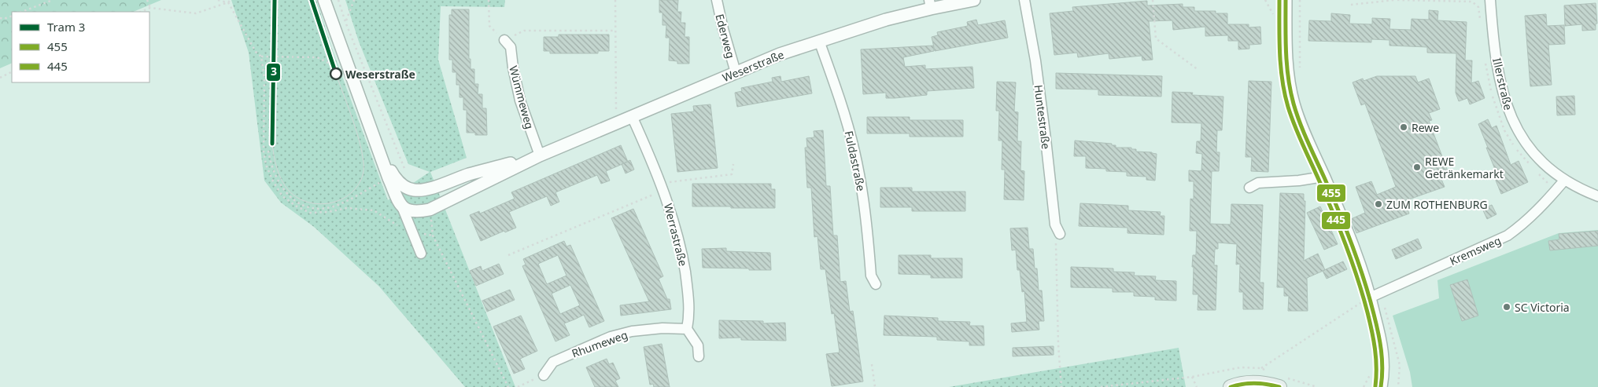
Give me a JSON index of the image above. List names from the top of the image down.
{
  "streets": {
    "street": [
      "Ederweg",
      "Weserstraße",
      "Illerstraße",
      "Wümmeweg",
      "Huntestraße",
      "Fuldastraße",
      "Werrastraße",
      "Kremsweg",
      "Rhumeweg"
    ]
  },
  "crossings": [
    ["Ederweg", "Weserstraße"],
    ["Weserstraße", "Wümmeweg"],
    ["Weserstraße", "Fuldastraße"],
    ["Weserstraße", "Werrastraße"],
    ["Illerstraße", "Kremsweg"],
    ["Werrastraße", "Rhumeweg"]
  ],
  "places": [
    "Weserstraße",
    "Rewe",
    "REWE Getränkemarkt",
    "ZUM ROTHENBURG",
    "SC Victoria"
  ],
  "lines": ["tram line 3", "transit line 455", "transit line 445"],
  "legend": ["Tram 3", "455", "445"]
}
